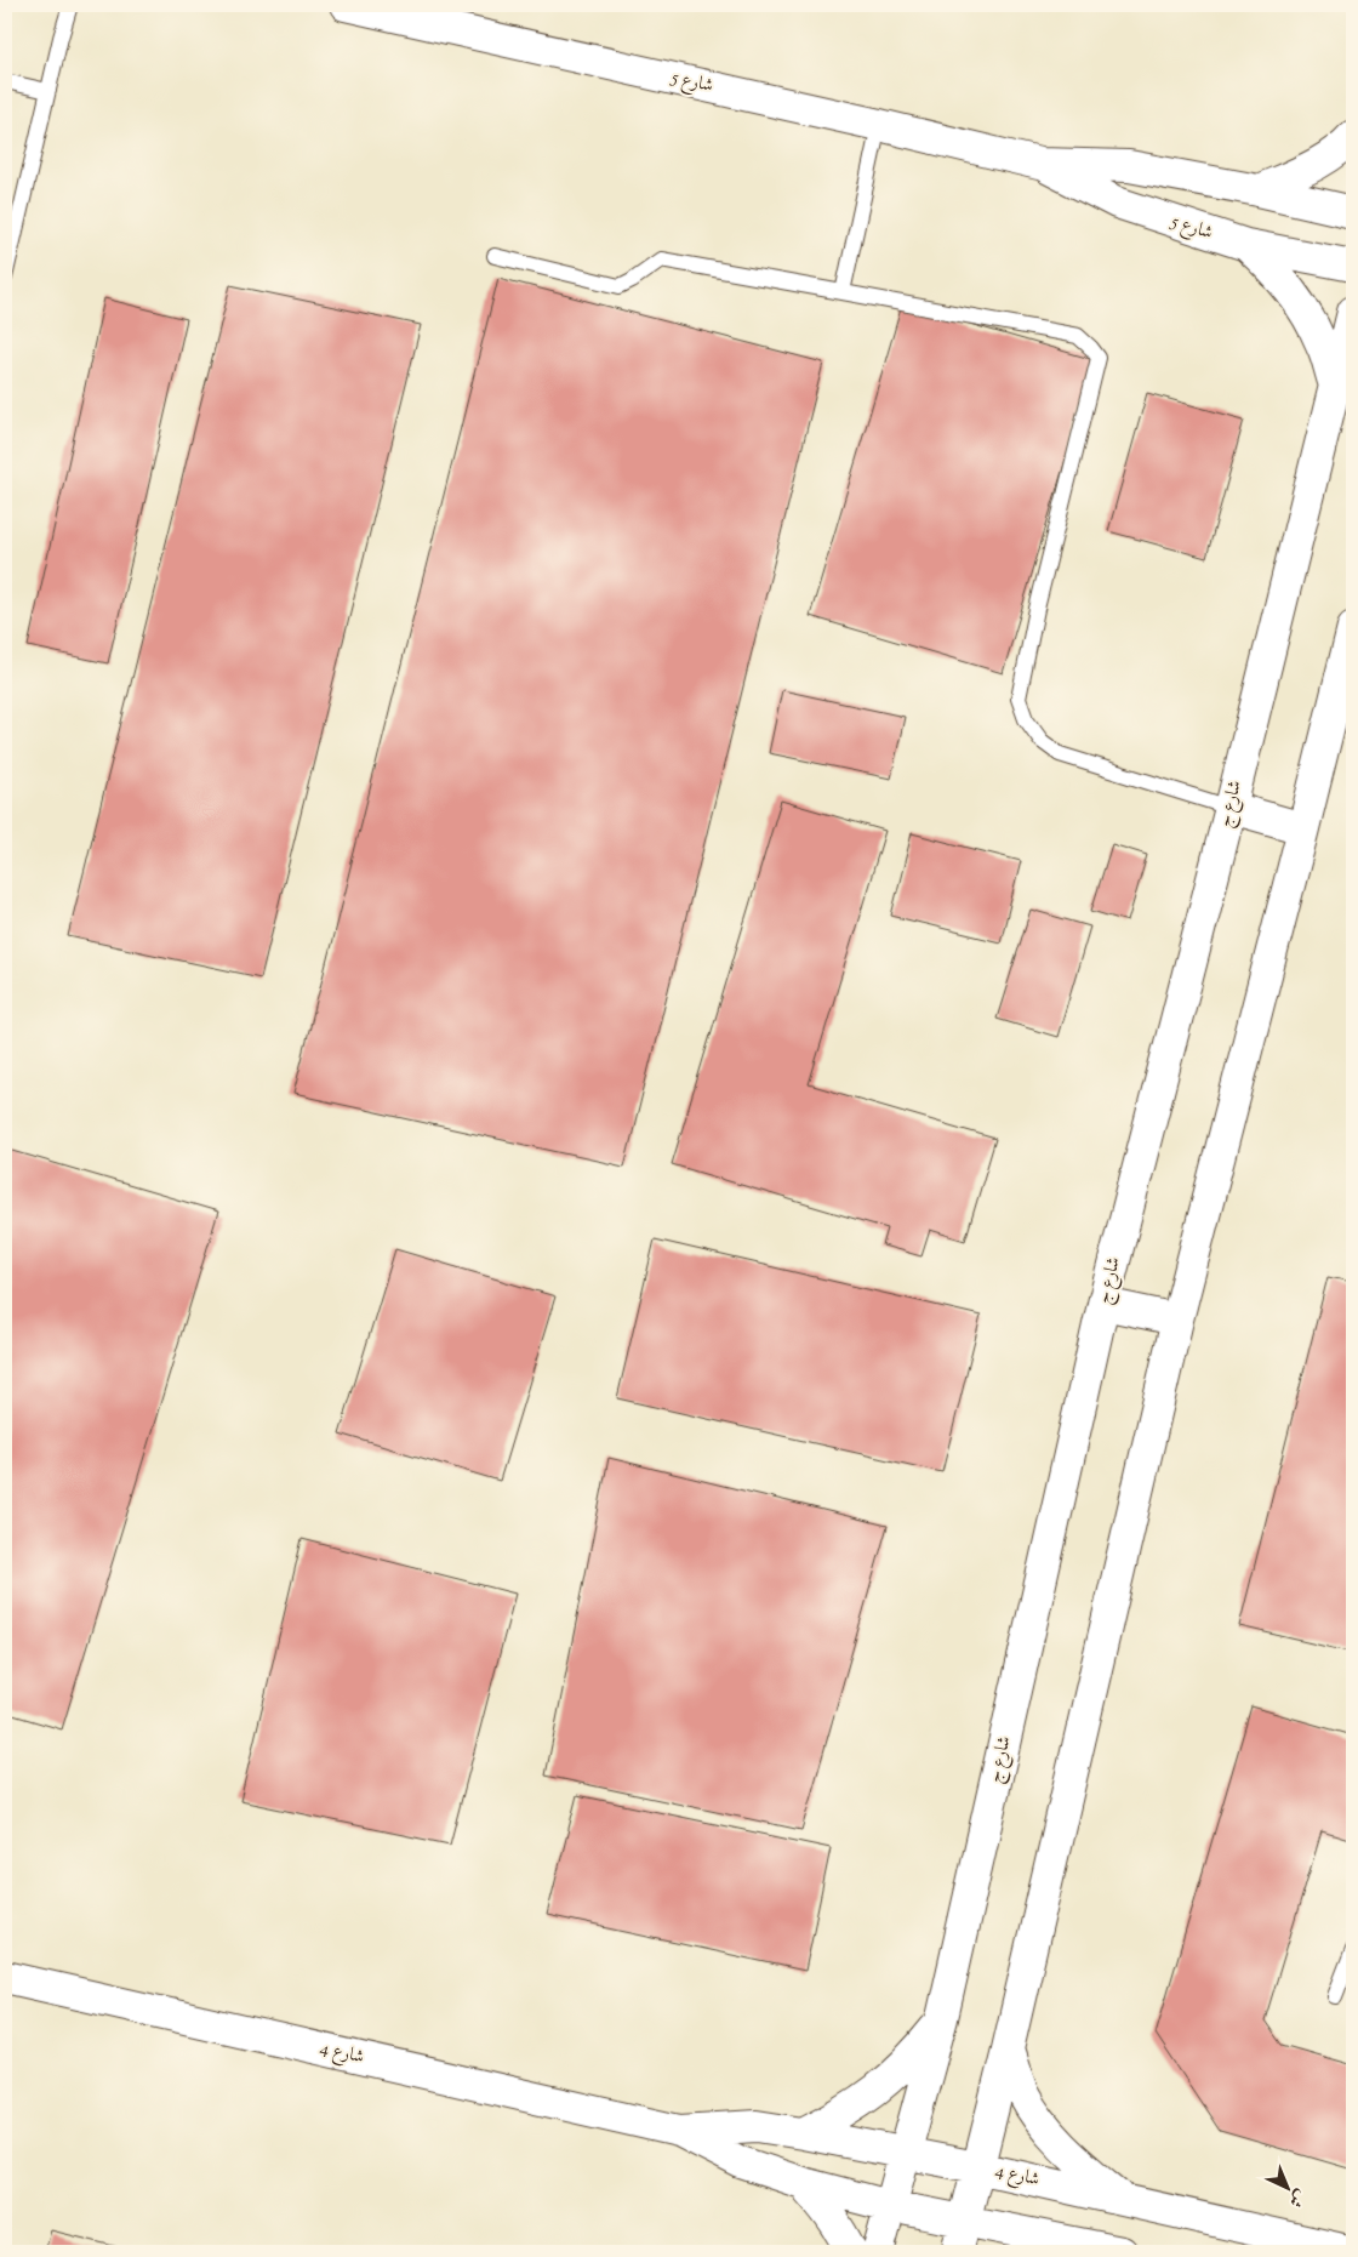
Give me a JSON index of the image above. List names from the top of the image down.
{
  "streets": {
    "street": ["شارع 5", "شارع ج", "شارع 4"]
  },
  "crossings": [
    ["شارع ج", "شارع 4"]
  ],
  "north": "bottom right"
}
